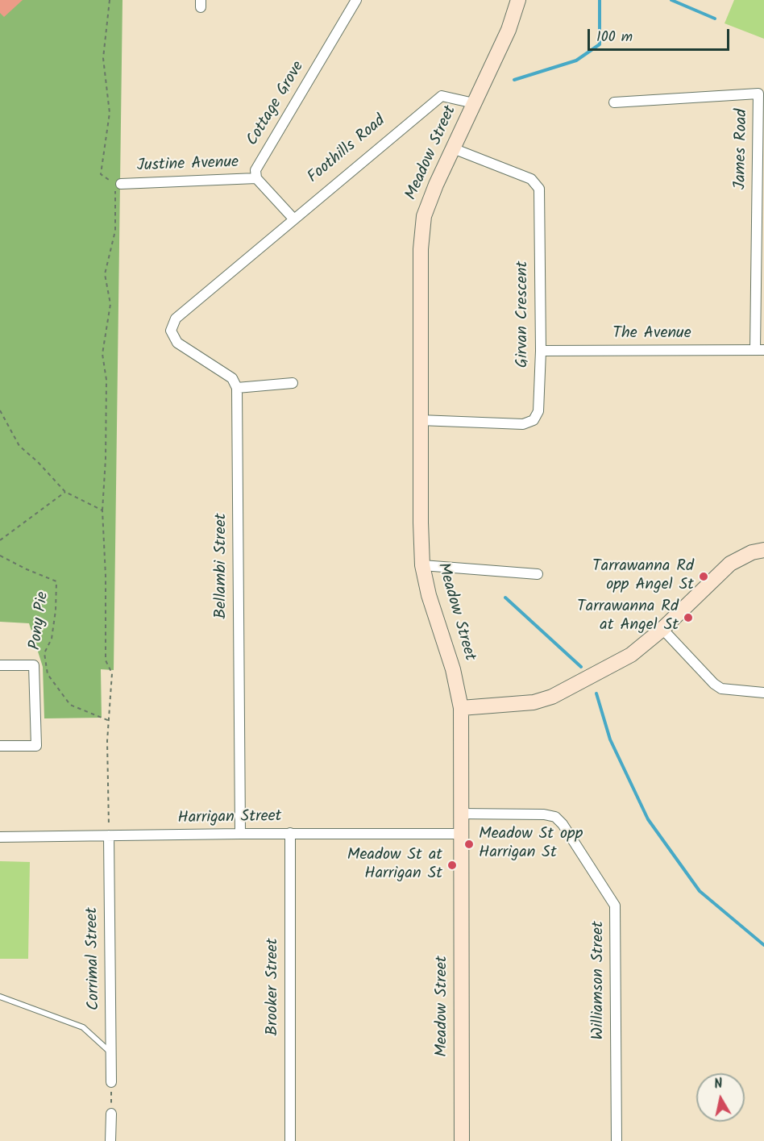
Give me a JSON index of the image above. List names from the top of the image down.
{
  "streets": {
    "main road": ["Meadow Street"],
    "street": [
      "Cottage Grove",
      "James Road",
      "Foothills Road",
      "Justine Avenue",
      "Girvan Crescent",
      "The Avenue",
      "Bellambi Street",
      "Harrigan Street",
      "Corrimal Street",
      "Williamson Street",
      "Brooker Street"
    ],
    "path": ["Pony Pie"]
  },
  "crossings": [
    ["Cottage Grove", "Justine Avenue"],
    ["James Road", "The Avenue"],
    ["Foothills Road", "Meadow Street"],
    ["Foothills Road", "Bellambi Street"],
    ["Meadow Street", "Girvan Crescent"],
    ["Meadow Street", "Harrigan Street"],
    ["Meadow Street", "Williamson Street"],
    ["Girvan Crescent", "The Avenue"],
    ["Bellambi Street", "Harrigan Street"],
    ["Harrigan Street", "Corrimal Street"],
    ["Harrigan Street", "Brooker Street"]
  ],
  "places": [
    "Tarrawanna Rd opp Angel St",
    "Tarrawanna Rd at Angel St",
    "Meadow St opp Harrigan St",
    "Meadow St at Harrigan St"
  ],
  "scale_bar": "100 m",
  "north": "top"
}
